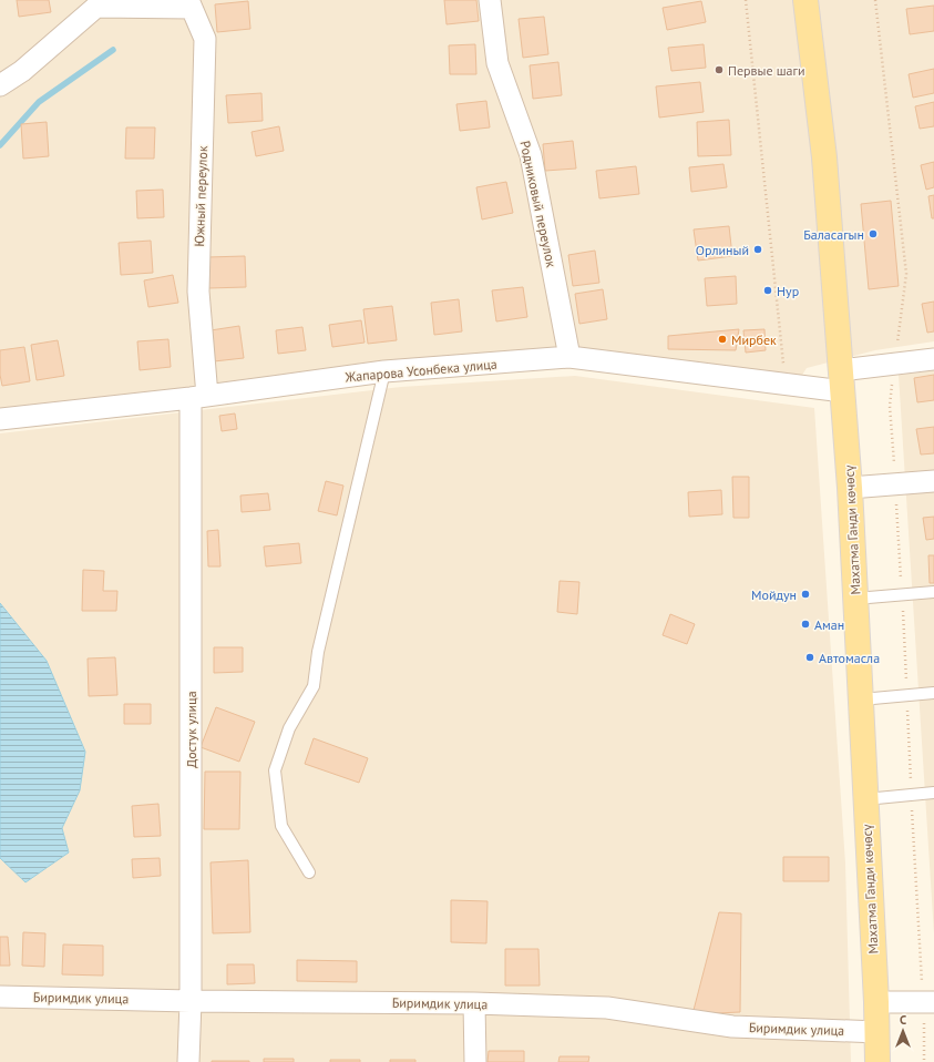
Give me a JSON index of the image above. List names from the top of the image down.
{
  "streets": {
    "main road": ["Махатма Ганди көчөсү"],
    "street": [
      "Южный переулок",
      "Родниковый переулок",
      "Жапарова Усонбека улица",
      "Достук улица",
      "Биримдик улица"
    ]
  },
  "crossings": [
    ["Южный переулок", "Жапарова Усонбека улица"],
    ["Южный переулок", "Достук улица"],
    ["Родниковый переулок", "Жапарова Усонбека улица"],
    ["Жапарова Усонбека улица", "Махатма Ганди көчөсү"],
    ["Жапарова Усонбека улица", "Достук улица"],
    ["Махатма Ганди көчөсү", "Биримдик улица"],
    ["Достук улица", "Биримдик улица"]
  ],
  "places": [
    "Первые шаги",
    "Баласагын",
    "Орлиный",
    "Нур",
    "Мирбек",
    "Мойдун",
    "Аман",
    "Автомасла"
  ],
  "north": "top"
}
